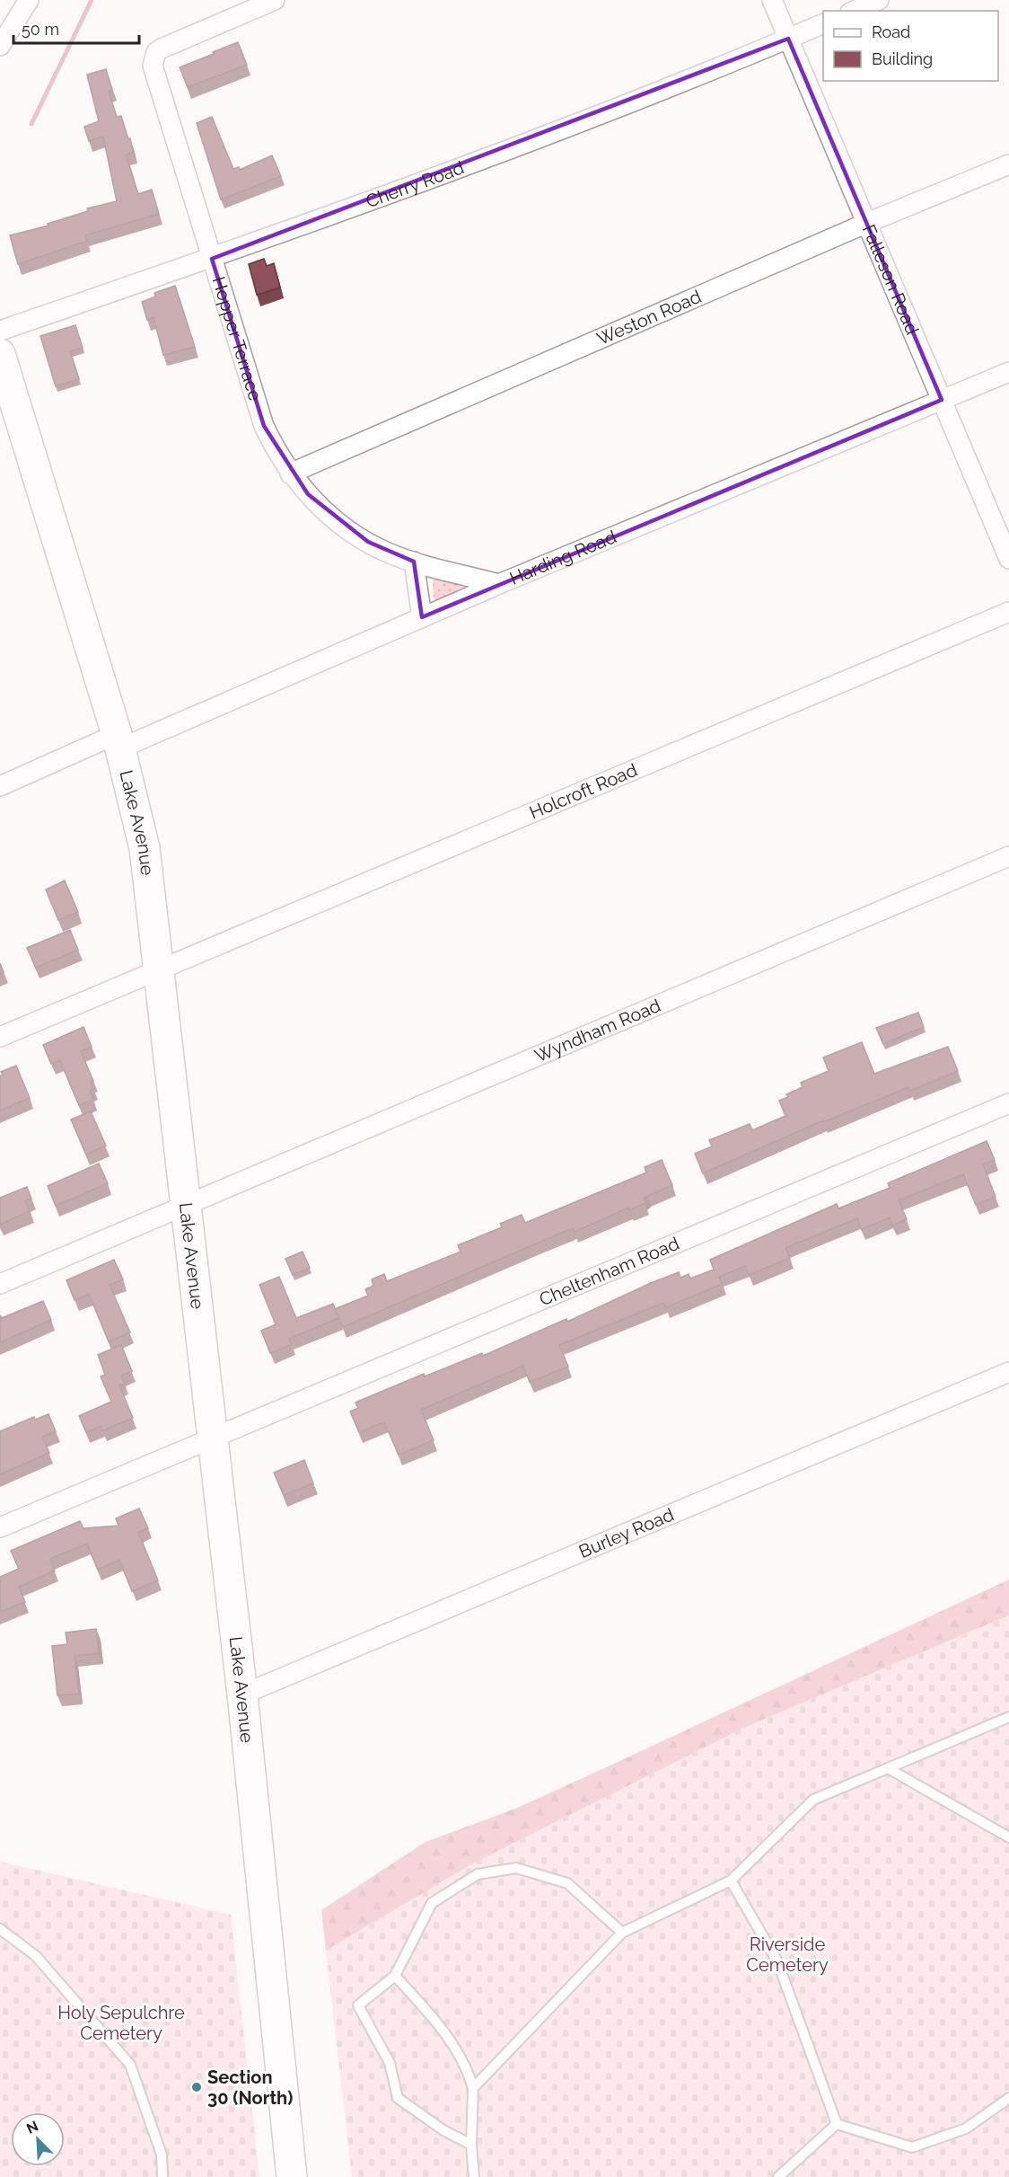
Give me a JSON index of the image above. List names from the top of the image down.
{
  "streets": {
    "main road": ["Lake Avenue"],
    "street": [
      "Cherry Road",
      "Falleson Road",
      "Weston Road",
      "Hopper Terrace",
      "Harding Road",
      "Holcroft Road",
      "Wyndham Road",
      "Cheltenham Road",
      "Burley Road"
    ]
  },
  "crossings": [
    ["Cherry Road", "Falleson Road"],
    ["Cherry Road", "Hopper Terrace"],
    ["Falleson Road", "Weston Road"],
    ["Falleson Road", "Harding Road"],
    ["Weston Road", "Hopper Terrace"],
    ["Hopper Terrace", "Harding Road"],
    ["Harding Road", "Lake Avenue"],
    ["Holcroft Road", "Lake Avenue"],
    ["Lake Avenue", "Wyndham Road"],
    ["Lake Avenue", "Cheltenham Road"],
    ["Lake Avenue", "Burley Road"]
  ],
  "parks": ["Riverside Cemetery", "Holy Sepulchre Cemetery"],
  "places": ["Section 30 (North)"],
  "legend": ["Road", "Building"],
  "scale_bar": "50 m",
  "north": "top left"
}
